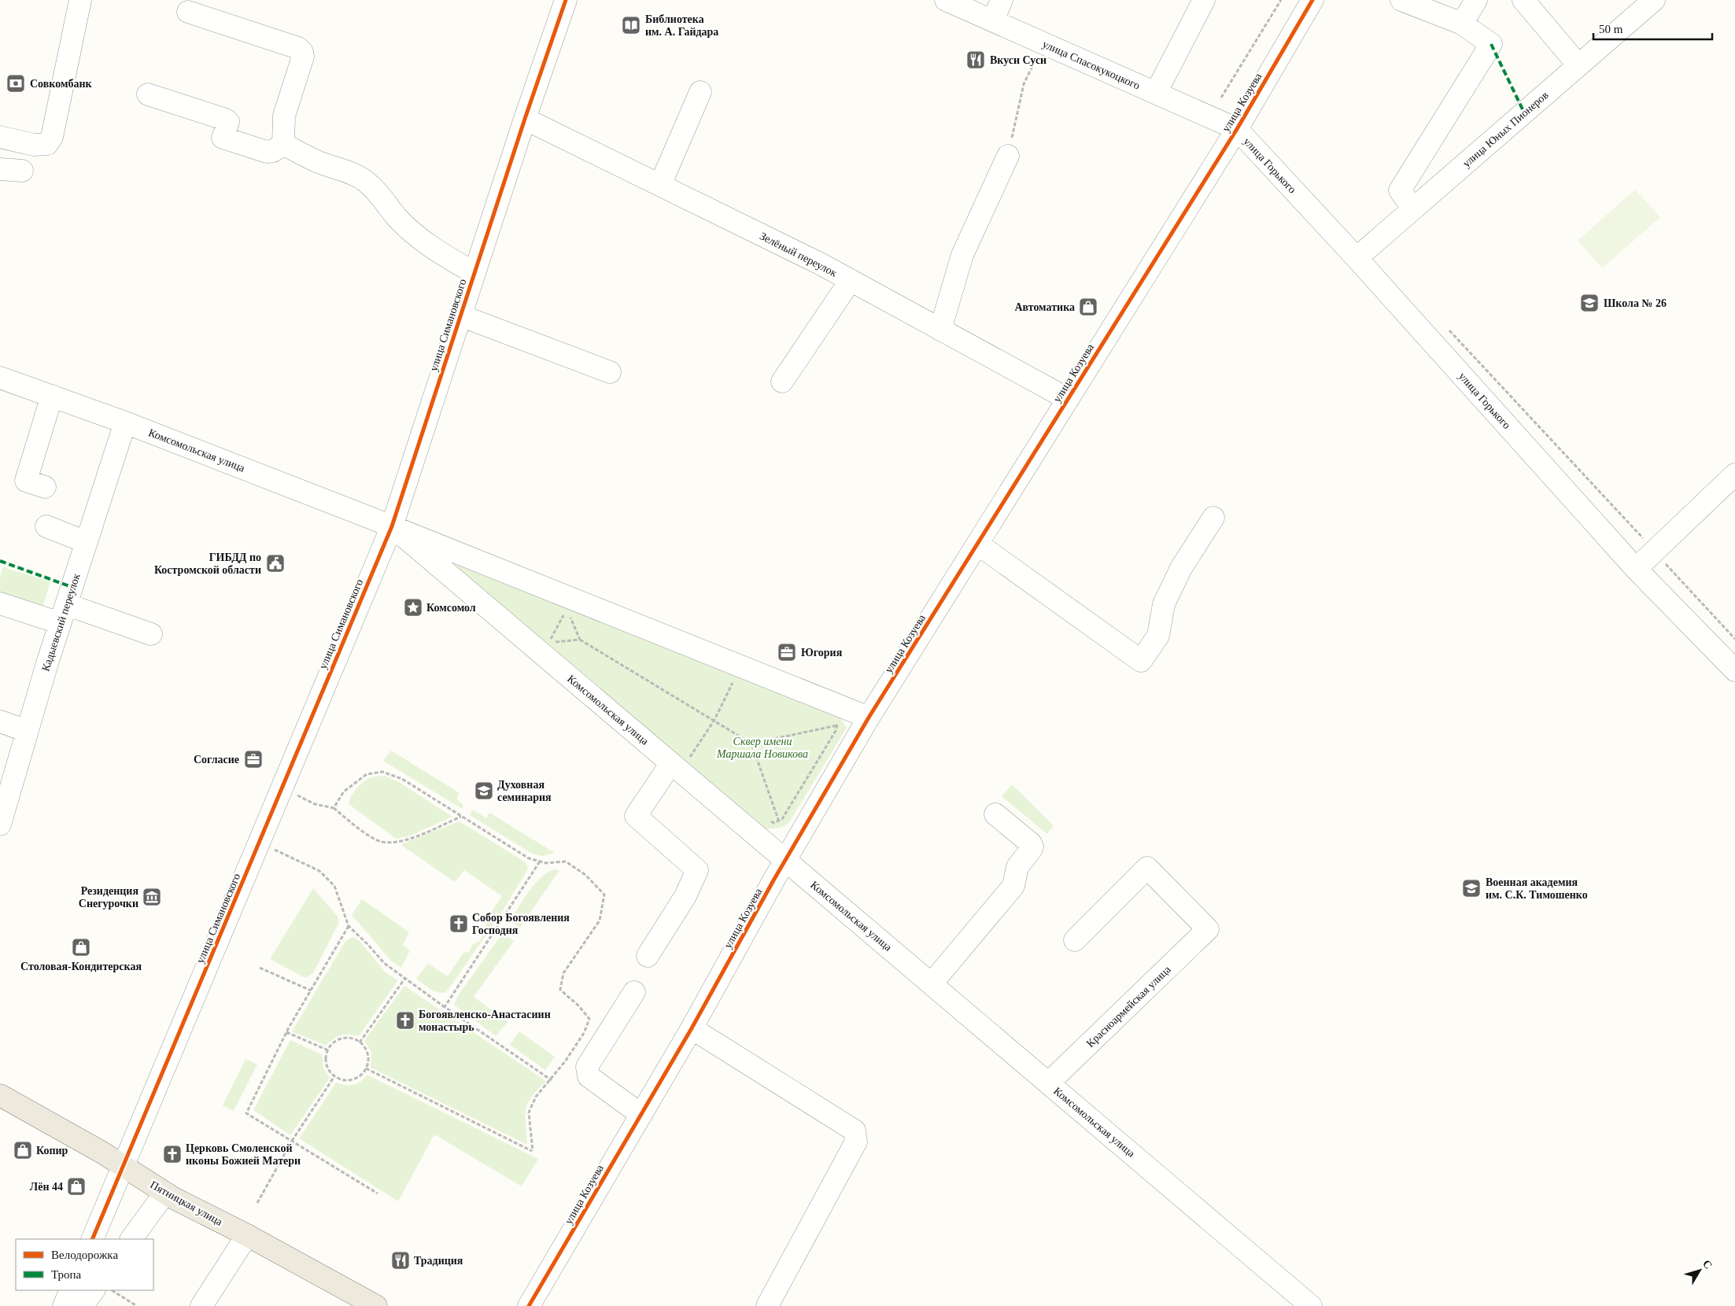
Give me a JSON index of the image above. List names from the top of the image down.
{
  "streets": {
    "main road": ["Пятницкая улица"],
    "street": [
      "улица Спасокукоцкого",
      "улица Козуева",
      "улица Юных Пионеров",
      "улица Горького",
      "Зелёный переулок",
      "улица Симановского",
      "Комсомольская улица",
      "Кадыевский переулок",
      "Красноармейская улица"
    ]
  },
  "crossings": [
    ["улица Спасокукоцкого", "улица Козуева"],
    ["улица Спасокукоцкого", "улица Горького"],
    ["улица Козуева", "улица Горького"],
    ["улица Козуева", "Зелёный переулок"],
    ["улица Козуева", "Комсомольская улица"],
    ["улица Юных Пионеров", "улица Горького"],
    ["Зелёный переулок", "улица Симановского"],
    ["улица Симановского", "Комсомольская улица"],
    ["улица Симановского", "Пятницкая улица"],
    ["Комсомольская улица", "Кадыевский переулок"],
    ["Комсомольская улица", "Красноармейская улица"]
  ],
  "parks": ["Сквер имени Маршала Новикова"],
  "places": {
    "library": ["Библиотека им. А. Гайдара"],
    "restaurant": ["Вкуси Суси", "Традиция"],
    "bank": ["Совкомбанк"],
    "school or university": ["Школа № 26", "Духовная семинария", "Военная академия им. С.К. Тимошенко"],
    "shop": [
      "Автоматика",
      "Столовая-Кондитерская",
      "Копир",
      "Лён 44"
    ],
    "public building": ["ГИБДД по Костромской области"],
    "place": ["Комсомол"],
    "office": ["Югория", "Согласие"],
    "museum": ["Резиденция Снегурочки"],
    "church": ["Собор Богоявления Господня", "Богоявленско-Анастасиин монастырь", "Церковь Смоленской иконы Божией Матери"]
  },
  "legend": ["Велодорожка", "Тропа"],
  "scale_bar": "50 m",
  "north": "top right"
}
